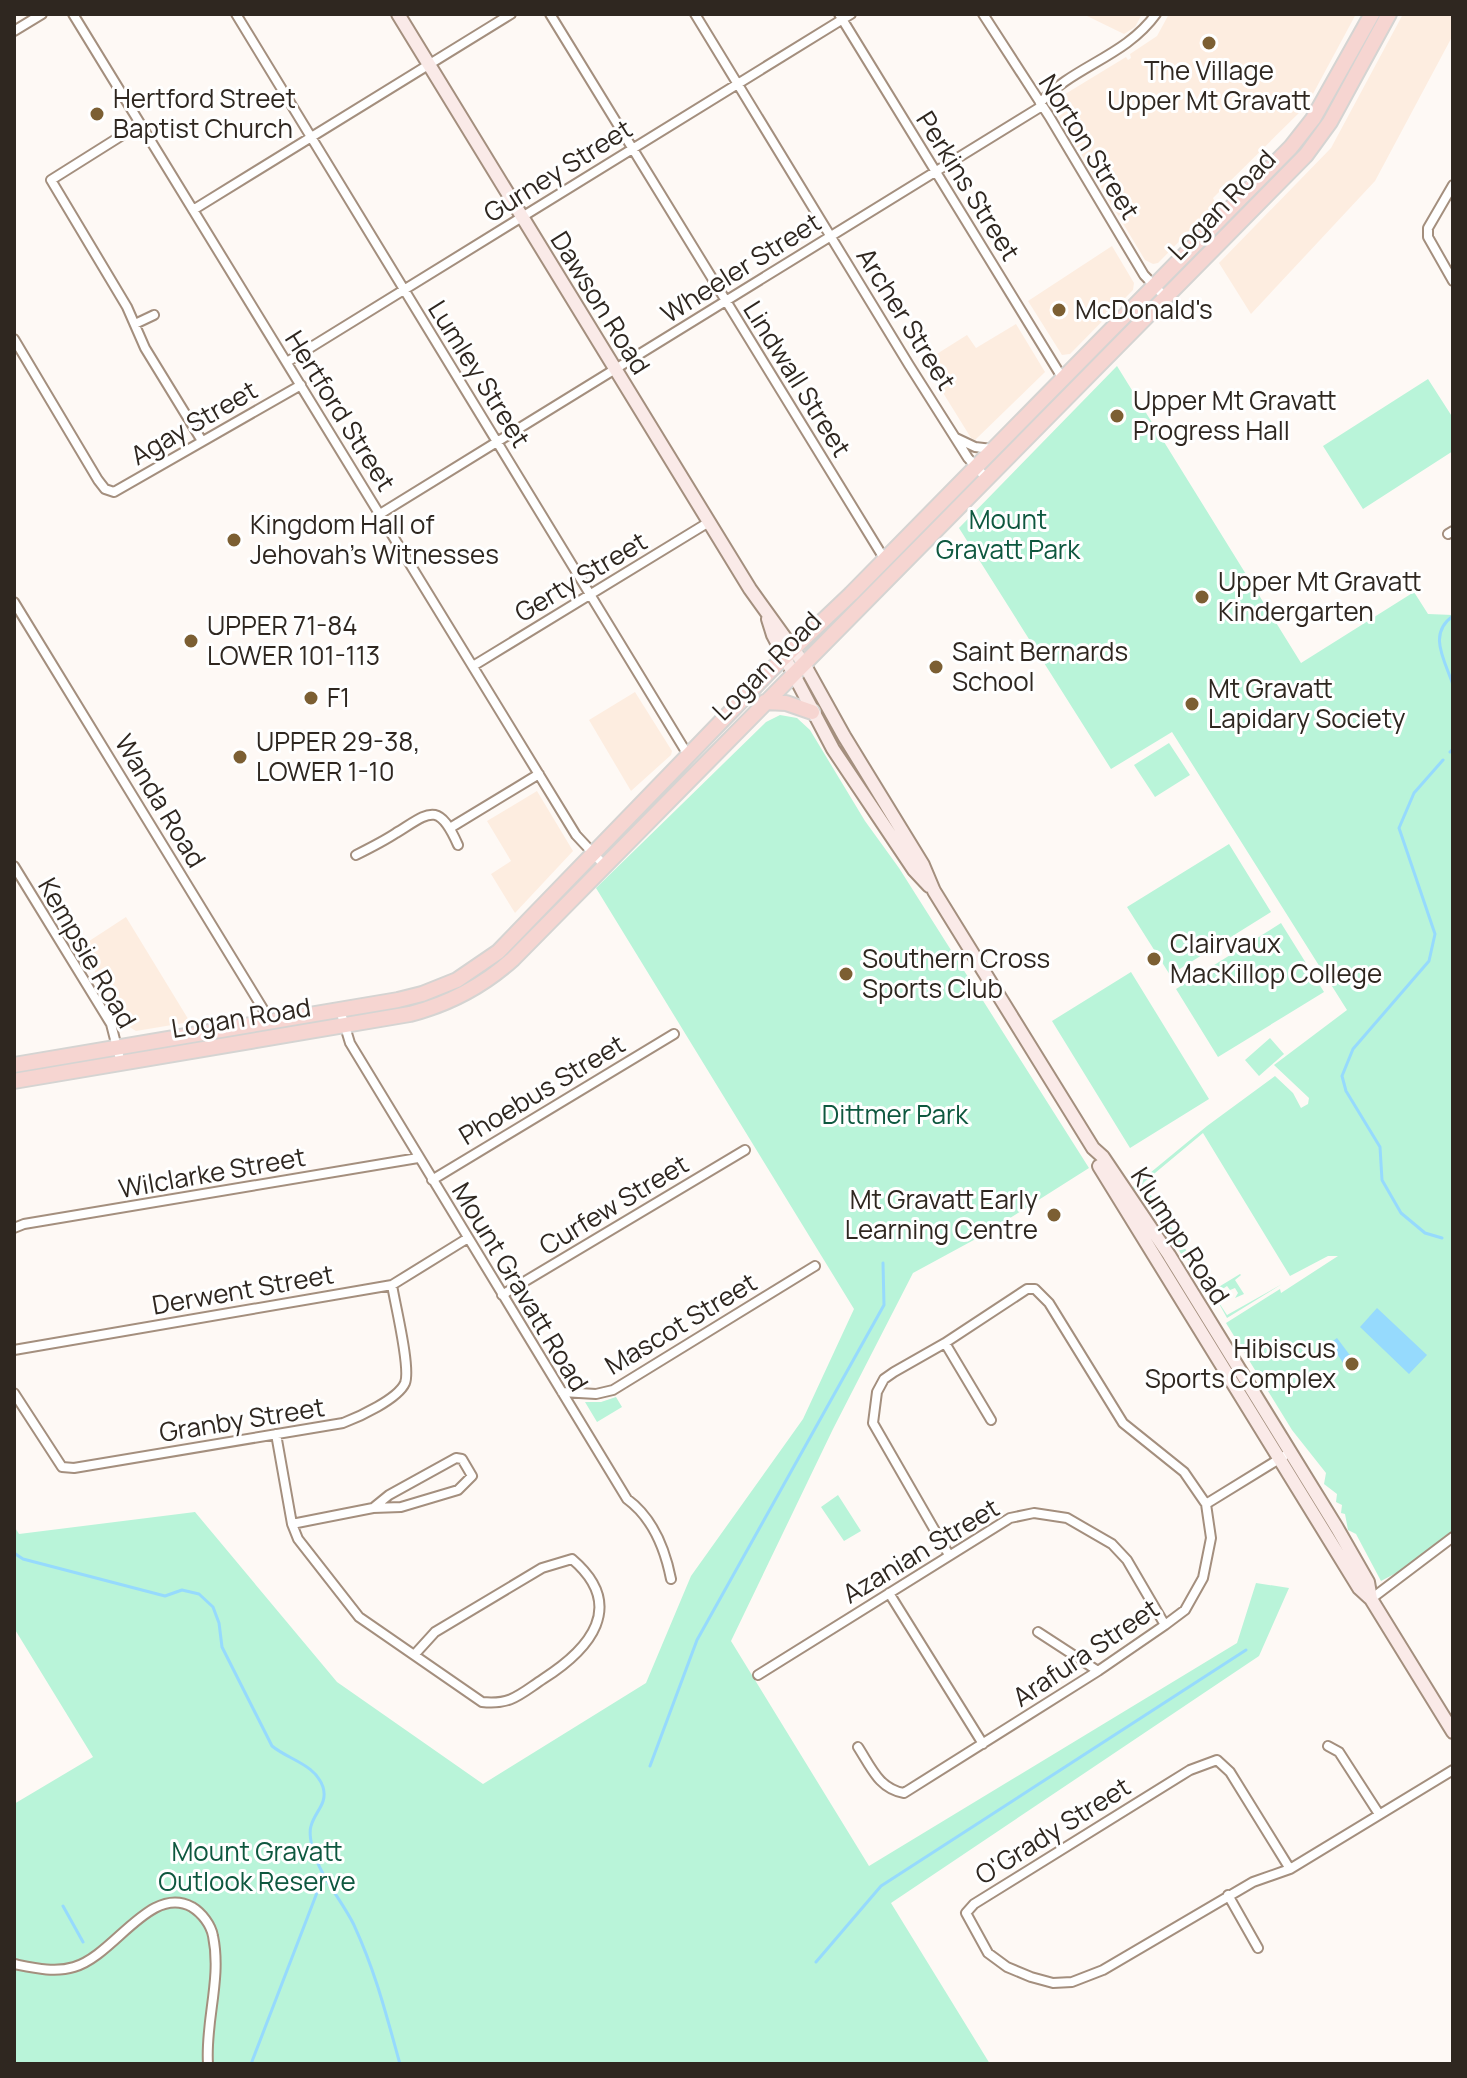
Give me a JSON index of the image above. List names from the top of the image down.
{
  "streets": {
    "main road": ["Logan Road", "Dawson Road", "Klumpp Road"],
    "street": [
      "Norton Street",
      "Gurney Street",
      "Perkins Street",
      "Wheeler Street",
      "Archer Street",
      "Lumley Street",
      "Lindwall Street",
      "Hertford Street",
      "Agay Street",
      "Gerty Street",
      "Wanda Road",
      "Kempsie Road",
      "Phoebus Street",
      "Wilclarke Street",
      "Curfew Street",
      "Mount Gravatt Road",
      "Derwent Street",
      "Mascot Street",
      "Granby Street",
      "Azanian Street",
      "Arafura Street",
      "O'Grady Street"
    ]
  },
  "crossings": [
    ["Norton Street", "Logan Road"],
    ["Norton Street", "Wheeler Street"],
    ["Gurney Street", "Perkins Street"],
    ["Gurney Street", "Dawson Road"],
    ["Gurney Street", "Archer Street"],
    ["Gurney Street", "Lumley Street"],
    ["Gurney Street", "Lindwall Street"],
    ["Gurney Street", "Hertford Street"],
    ["Perkins Street", "Logan Road"],
    ["Perkins Street", "Wheeler Street"],
    ["Logan Road", "Dawson Road"],
    ["Logan Road", "Archer Street"],
    ["Logan Road", "Lumley Street"],
    ["Logan Road", "Lindwall Street"],
    ["Logan Road", "Hertford Street"],
    ["Logan Road", "Wanda Road"],
    ["Logan Road", "Kempsie Road"],
    ["Logan Road", "Klumpp Road"],
    ["Logan Road", "Mount Gravatt Road"],
    ["Wheeler Street", "Dawson Road"],
    ["Wheeler Street", "Archer Street"],
    ["Wheeler Street", "Lumley Street"],
    ["Wheeler Street", "Lindwall Street"],
    ["Wheeler Street", "Hertford Street"],
    ["Dawson Road", "Gerty Street"],
    ["Dawson Road", "Klumpp Road"],
    ["Lumley Street", "Gerty Street"],
    ["Hertford Street", "Agay Street"],
    ["Hertford Street", "Gerty Street"],
    ["Phoebus Street", "Mount Gravatt Road"],
    ["Wilclarke Street", "Mount Gravatt Road"],
    ["Curfew Street", "Mount Gravatt Road"],
    ["Mount Gravatt Road", "Derwent Street"],
    ["Mount Gravatt Road", "Mascot Street"],
    ["Derwent Street", "Granby Street"],
    ["Azanian Street", "Arafura Street"]
  ],
  "parks": ["Mount Gravatt Park", "Dittmer Park", "Mount Gravatt Outlook Reserve"],
  "places": [
    "The Village Upper Mt Gravatt",
    "Hertford Street Baptist Church",
    "McDonald's",
    "Upper Mt Gravatt Progress Hall",
    "Kingdom Hall of Jehovah's Witnesses",
    "Upper Mt Gravatt Kindergarten",
    "UPPER 71-84 LOWER 101-113",
    "Saint Bernards School",
    "F1",
    "Mt Gravatt Lapidary Society",
    "UPPER 29-38, LOWER 1-10",
    "Clairvaux MacKillop College",
    "Southern Cross Sports Club",
    "Mt Gravatt Early Learning Centre",
    "Hibiscus Sports Complex"
  ]
}
